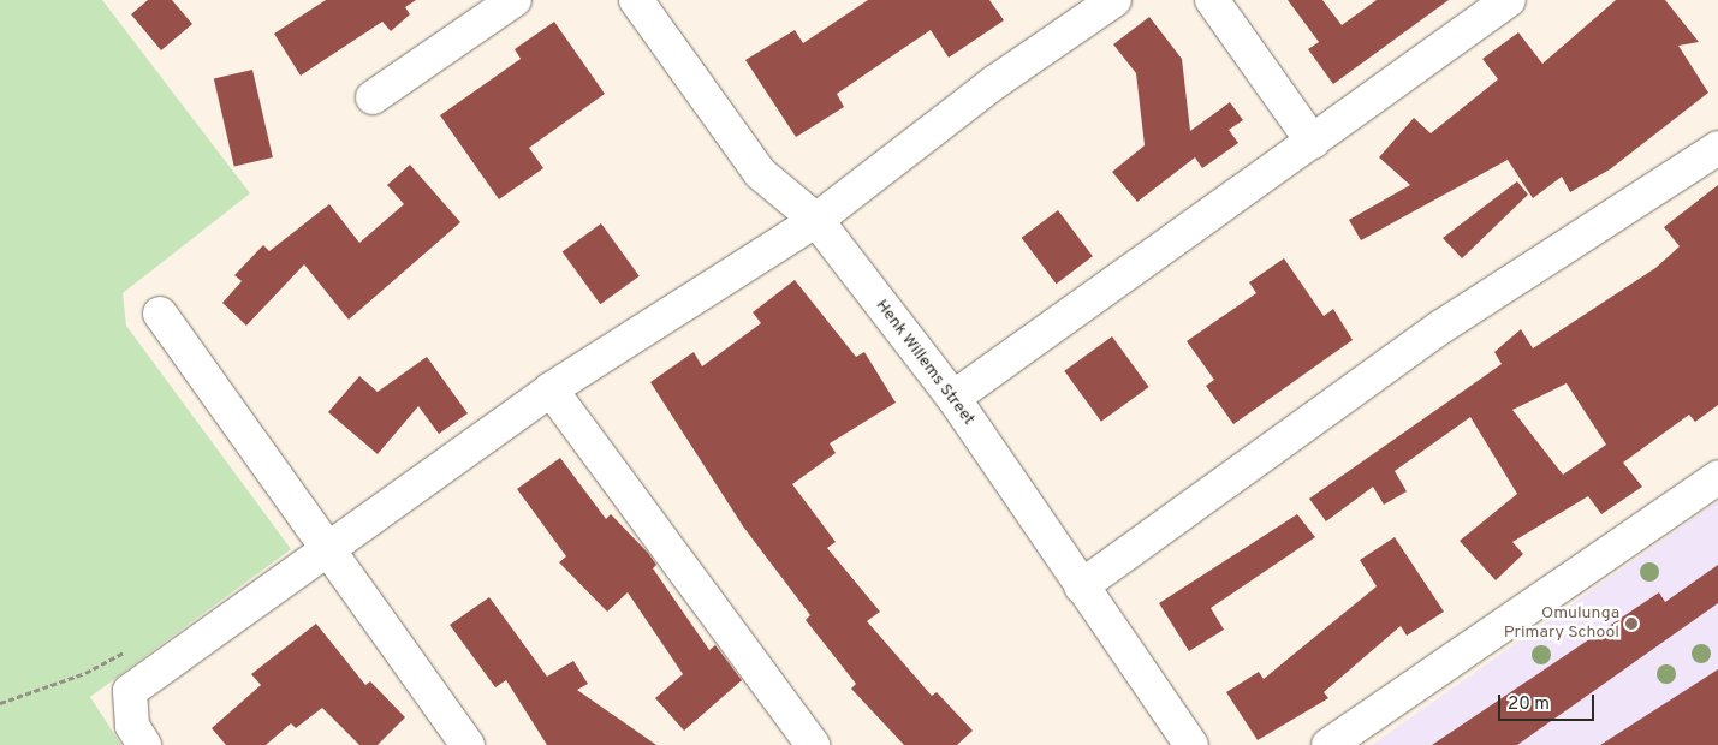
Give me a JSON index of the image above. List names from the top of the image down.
{
  "streets": {
    "street": ["Henk Willems Street"]
  },
  "places": ["Omulunga Primary School"],
  "scale_bar": "20 m"
}
